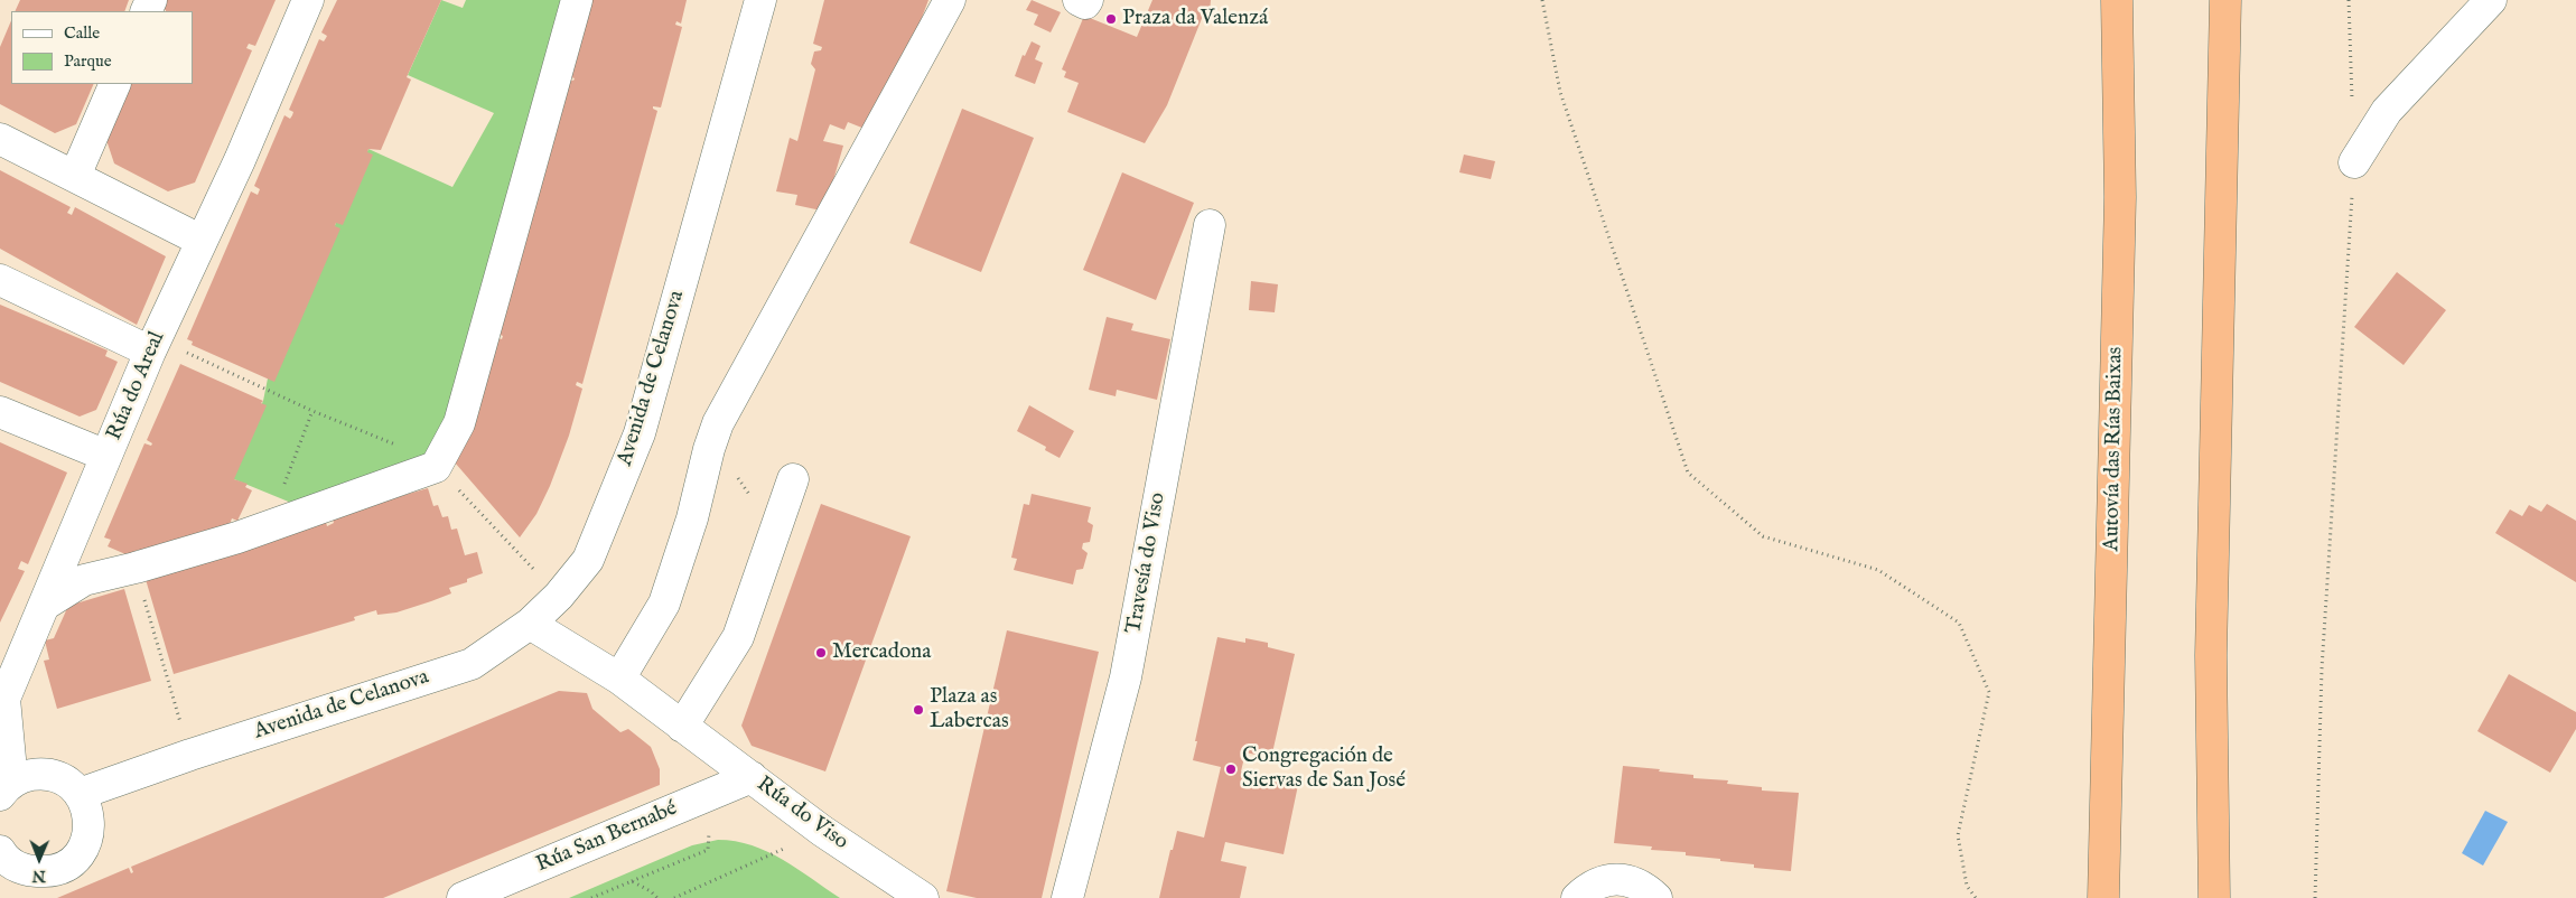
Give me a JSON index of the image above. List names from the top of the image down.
{
  "streets": {
    "highway": ["Autovía das Rías Baixas"],
    "street": [
      "Avenida de Celanova",
      "Rúa do Areal",
      "Travesía do Viso",
      "Rúa do Viso",
      "Rúa San Bernabé"
    ]
  },
  "crossings": [
    ["Avenida de Celanova", "Rúa do Viso"],
    ["Rúa do Viso", "Rúa San Bernabé"]
  ],
  "places": [
    "Praza da Valenzá",
    "Mercadona",
    "Plaza as Labercas",
    "Congregación de Siervas de San José"
  ],
  "legend": ["Calle", "Parque"],
  "north": "bottom"
}
